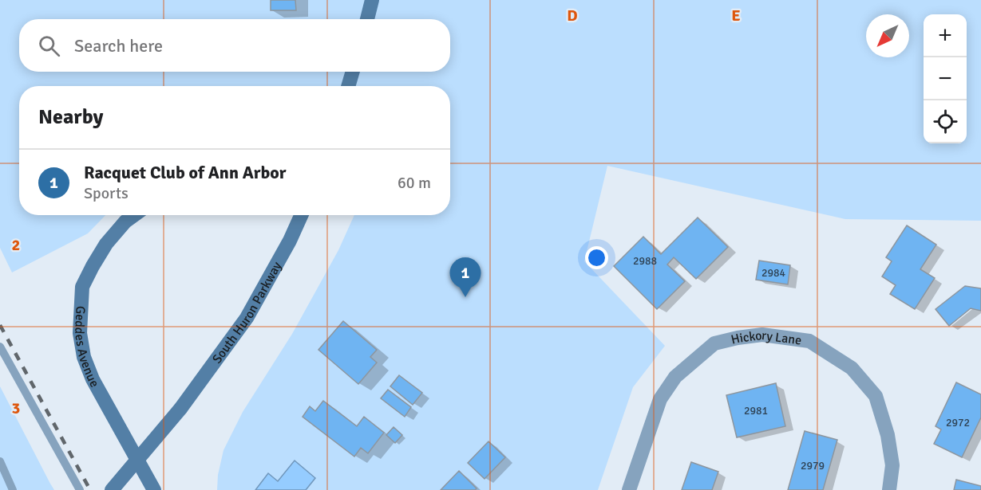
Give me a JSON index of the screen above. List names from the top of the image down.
{
  "streets": {
    "main road": ["South Huron Parkway", "Geddes Avenue"],
    "street": ["Hickory Lane"]
  },
  "house_numbers": [
    "2988",
    "2984",
    "2981",
    "2972",
    "2979"
  ],
  "north": "bottom left",
  "page": {
    "map_buttons": ["+", "−"],
    "search": "Search here",
    "heading": "Nearby",
    "list": [
      {
        "mark": "1",
        "name": "Racquet Club of Ann Arbor",
        "note": "Sports",
        "value": "60 m"
      }
    ],
    "pins": "1"
  },
  "grid": {
    "columns": ["D", "E"],
    "rows": ["2", "3"]
  }
}
